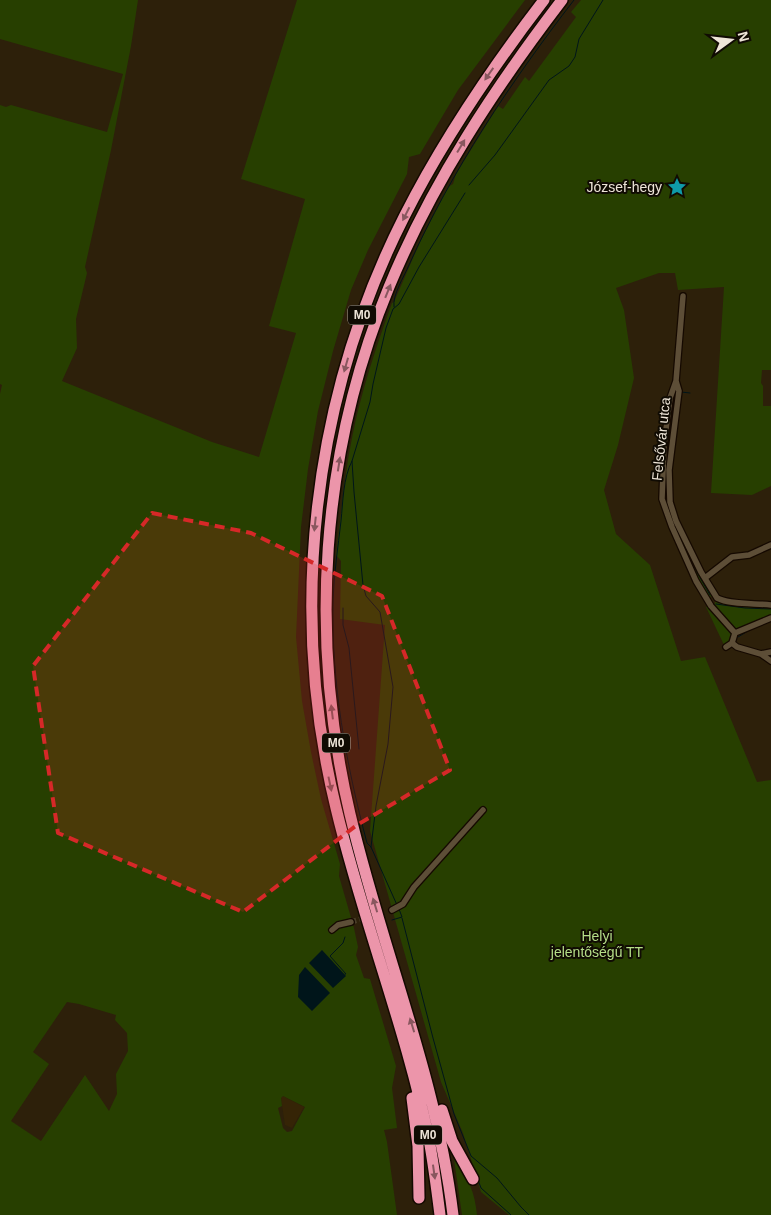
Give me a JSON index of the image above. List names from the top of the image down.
{
  "streets": {
    "highway": ["M0"],
    "street": ["Felsővár utca"]
  },
  "parks": ["Helyi jelentőségű TT"],
  "places": {
    "place": ["József-hegy"]
  },
  "north": "right"
}
